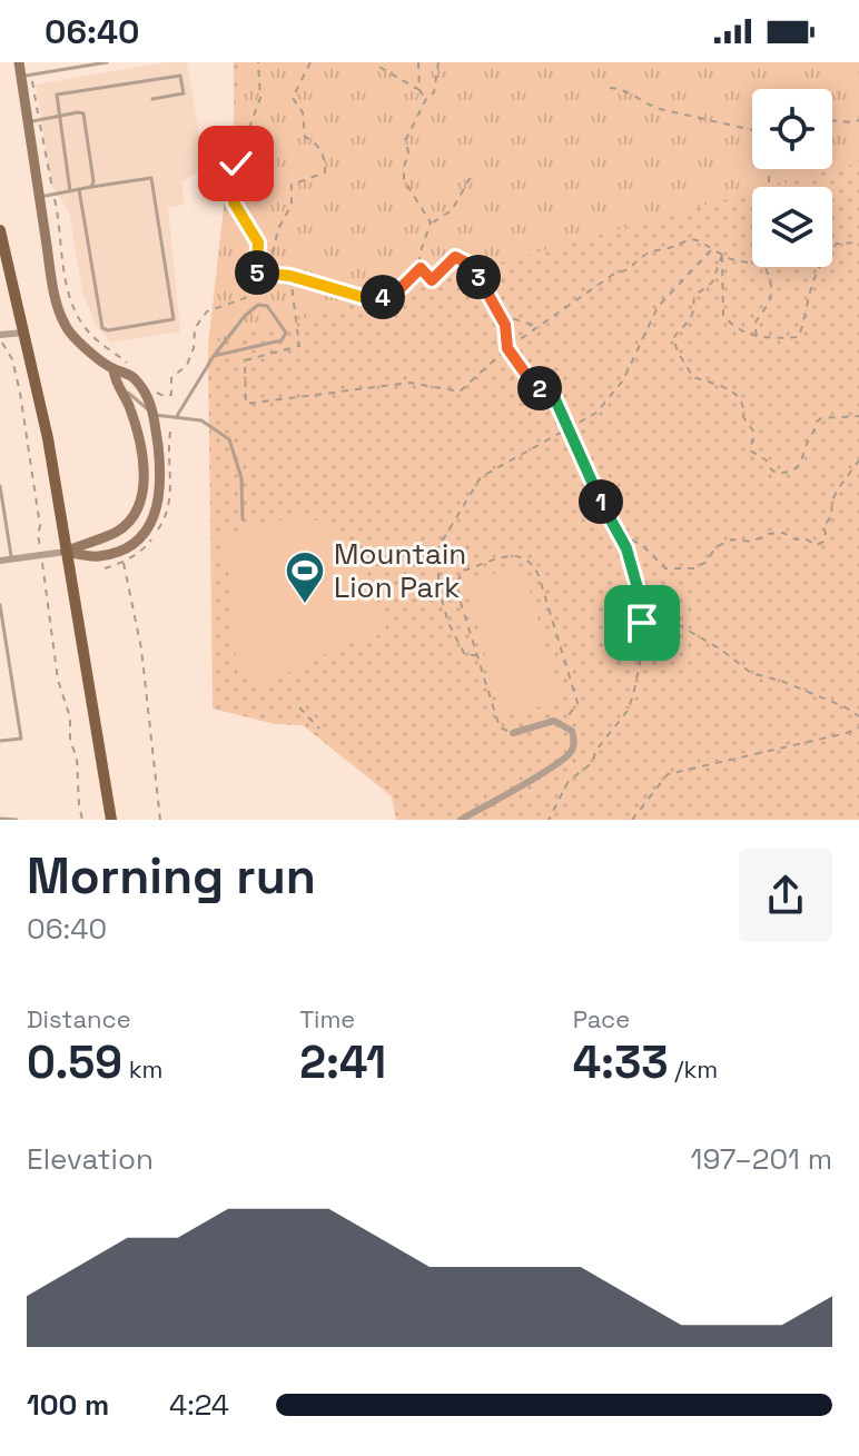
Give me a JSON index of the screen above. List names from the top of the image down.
{
  "places": {
    "sports": ["Mountain Lion Park"]
  },
  "page": {
    "status": "06:40",
    "pins": [
      "5",
      "3",
      "4",
      "2",
      "1"
    ],
    "heading": ["Morning run", "06:40"],
    "stats": [
      ["Distance", "0.59 km"],
      ["Time", "2:41"],
      ["Pace", "4:33 /km"]
    ],
    "chart": ["Elevation", "197–201 m"],
    "list": [
      {
        "name": "100 m",
        "note": "4:24"
      }
    ]
  }
}
